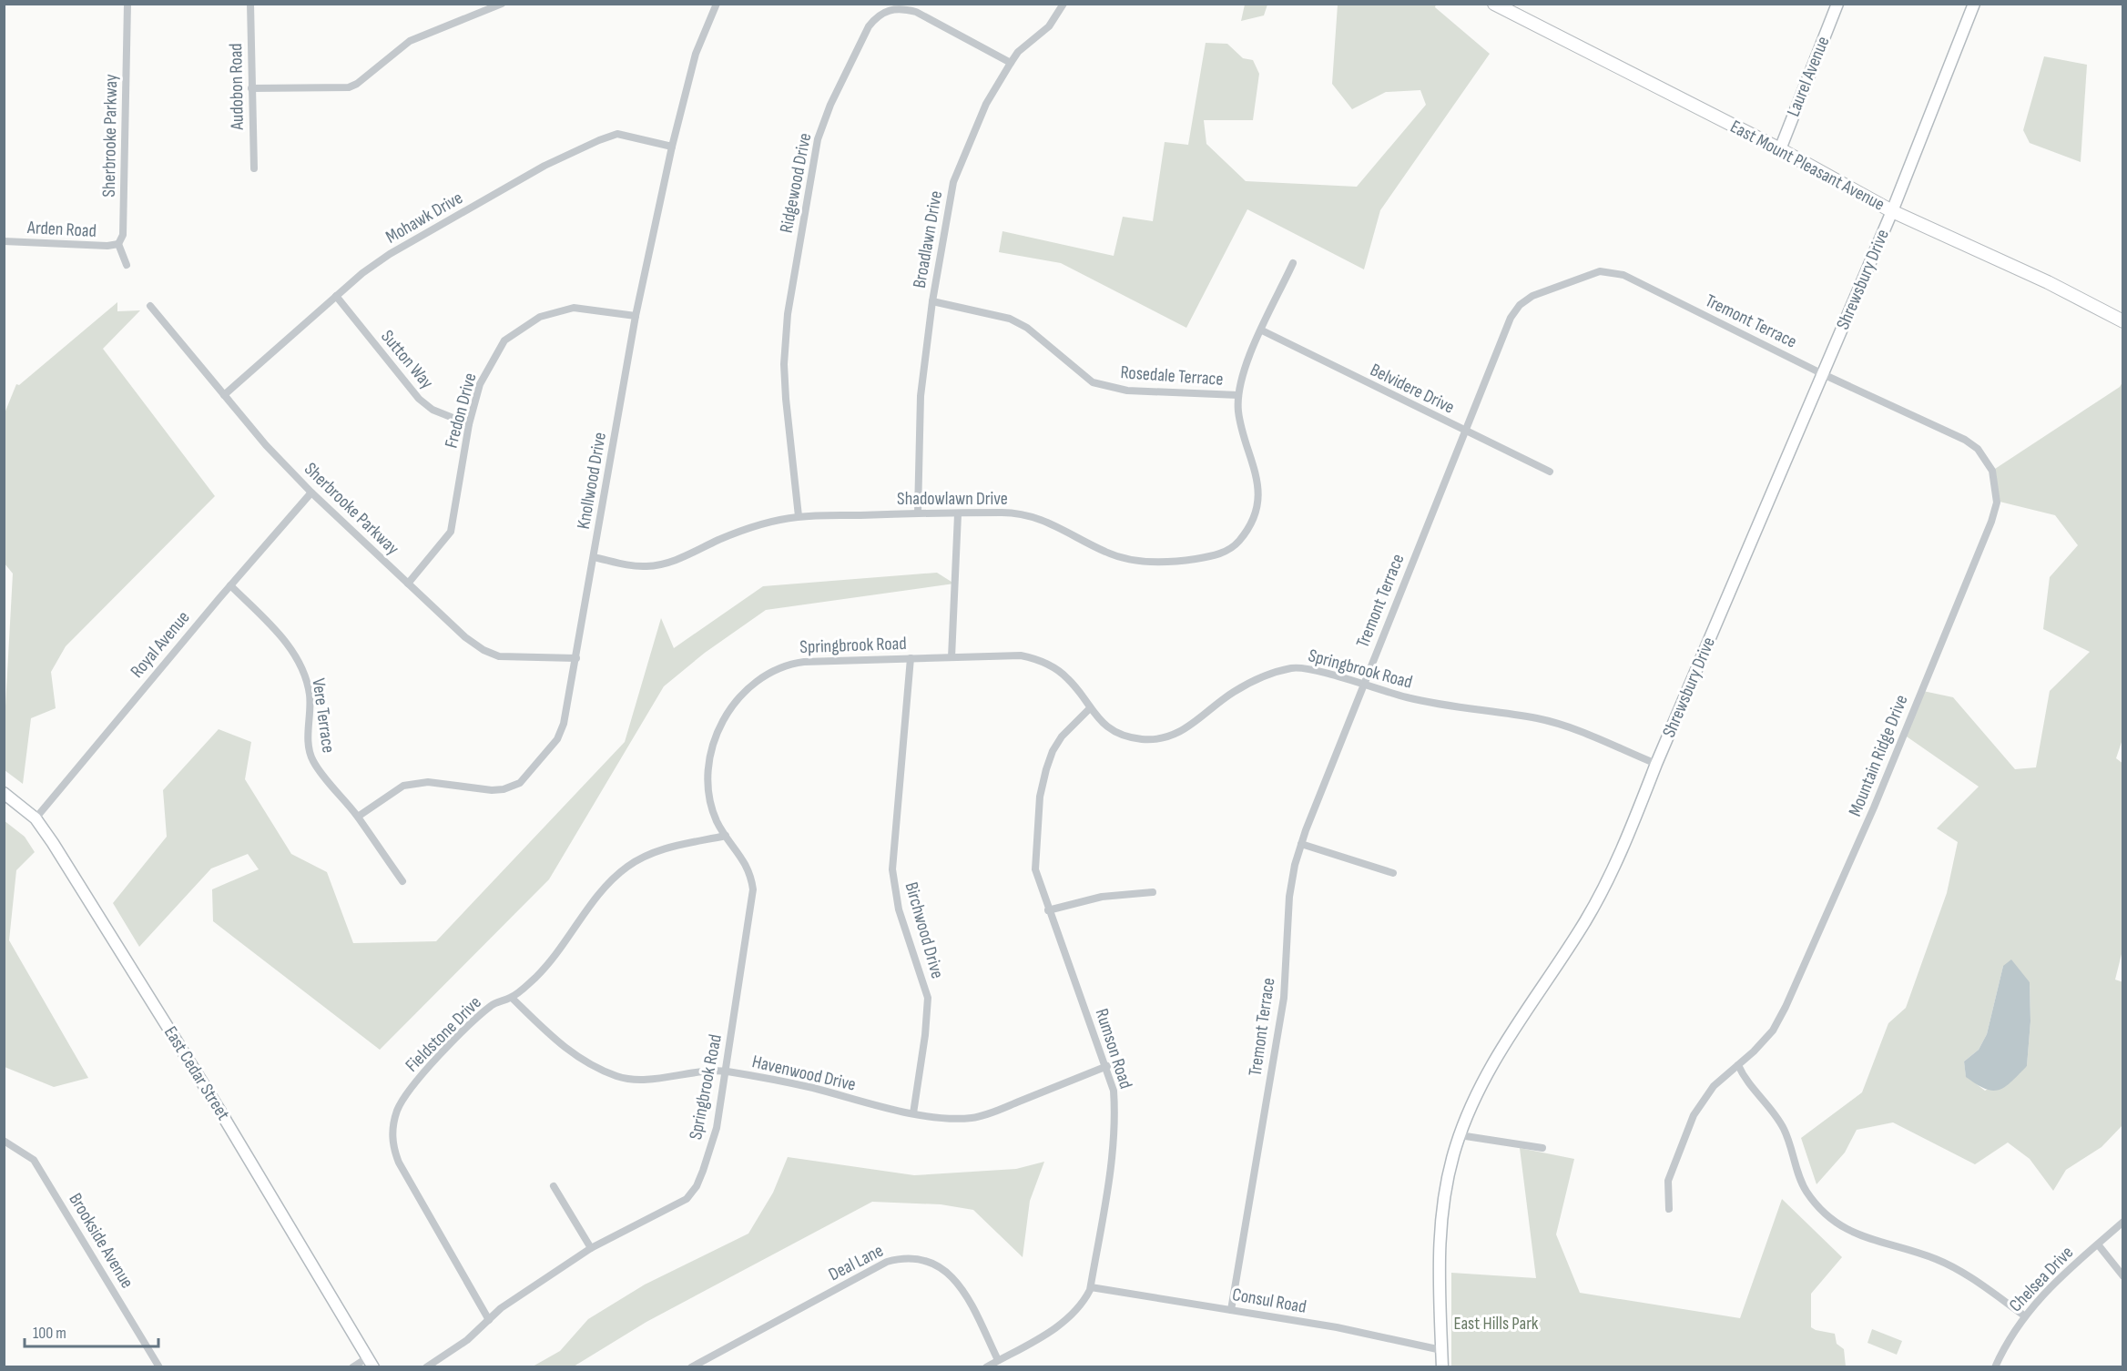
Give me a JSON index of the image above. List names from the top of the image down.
{
  "streets": {
    "main road": [
      "Laurel Avenue",
      "East Mount Pleasant Avenue",
      "Shrewsbury Drive",
      "East Cedar Street"
    ],
    "street": [
      "Audobon Road",
      "Sherbrooke Parkway",
      "Ridgewood Drive",
      "Mohawk Drive",
      "Arden Road",
      "Broadlawn Drive",
      "Tremont Terrace",
      "Sutton Way",
      "Rosedale Terrace",
      "Belvidere Drive",
      "Fredon Drive",
      "Knollwood Drive",
      "Shadowlawn Drive",
      "Royal Avenue",
      "Springbrook Road",
      "Vere Terrace",
      "Mountain Ridge Drive",
      "Birchwood Drive",
      "Fieldstone Drive",
      "Rumson Road",
      "Havenwood Drive",
      "Brookside Avenue",
      "Deal Lane",
      "Chelsea Drive",
      "Consul Road"
    ]
  },
  "crossings": [
    ["Laurel Avenue", "East Mount Pleasant Avenue"],
    ["Sherbrooke Parkway", "Mohawk Drive"],
    ["Sherbrooke Parkway", "Arden Road"],
    ["Sherbrooke Parkway", "Fredon Drive"],
    ["Sherbrooke Parkway", "Knollwood Drive"],
    ["Sherbrooke Parkway", "Royal Avenue"],
    ["East Mount Pleasant Avenue", "Shrewsbury Drive"],
    ["Ridgewood Drive", "Broadlawn Drive"],
    ["Ridgewood Drive", "Shadowlawn Drive"],
    ["Mohawk Drive", "Sutton Way"],
    ["Mohawk Drive", "Knollwood Drive"],
    ["Broadlawn Drive", "Rosedale Terrace"],
    ["Broadlawn Drive", "Shadowlawn Drive"],
    ["Shrewsbury Drive", "Tremont Terrace"],
    ["Shrewsbury Drive", "Springbrook Road"],
    ["Shrewsbury Drive", "Mountain Ridge Drive"],
    ["Shrewsbury Drive", "Consul Road"],
    ["Tremont Terrace", "Belvidere Drive"],
    ["Tremont Terrace", "Springbrook Road"],
    ["Tremont Terrace", "Mountain Ridge Drive"],
    ["Tremont Terrace", "Consul Road"],
    ["Sutton Way", "Fredon Drive"],
    ["Rosedale Terrace", "Shadowlawn Drive"],
    ["Belvidere Drive", "Shadowlawn Drive"],
    ["Fredon Drive", "Knollwood Drive"],
    ["Knollwood Drive", "Shadowlawn Drive"],
    ["Knollwood Drive", "Vere Terrace"],
    ["Royal Avenue", "Vere Terrace"],
    ["Royal Avenue", "East Cedar Street"],
    ["Springbrook Road", "Birchwood Drive"],
    ["Springbrook Road", "Fieldstone Drive"],
    ["Springbrook Road", "Rumson Road"],
    ["Springbrook Road", "Havenwood Drive"],
    ["Birchwood Drive", "Havenwood Drive"],
    ["Fieldstone Drive", "Havenwood Drive"],
    ["Rumson Road", "Havenwood Drive"],
    ["Rumson Road", "Deal Lane"],
    ["Rumson Road", "Consul Road"]
  ],
  "parks": ["East Hills Park"],
  "scale_bar": "100 m"
}
